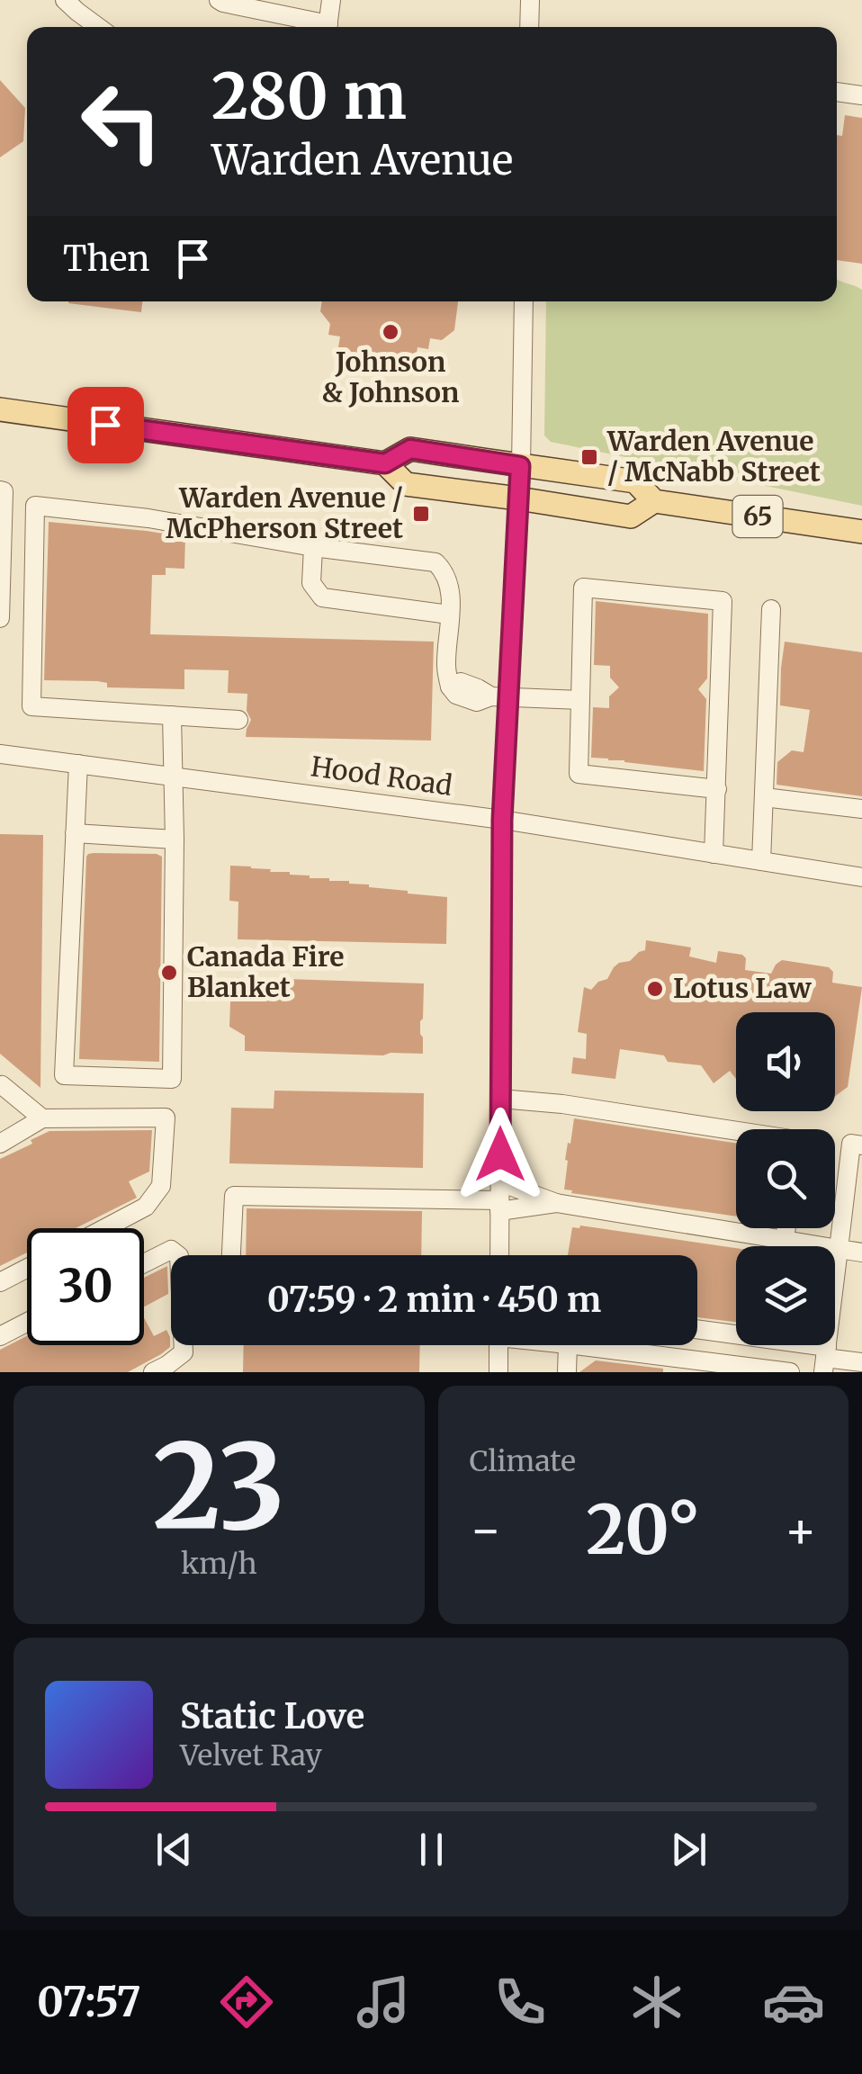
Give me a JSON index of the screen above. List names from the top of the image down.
{
  "streets": {
    "main road": ["65"],
    "street": ["Hood Road"]
  },
  "places": {
    "other": ["Johnson & Johnson", "Canada Fire Blanket", "Lotus Law"],
    "transit": ["Warden Avenue / McNabb Street", "Warden Avenue / McPherson Street"]
  },
  "page": {
    "turn": ["280 m", "Warden Avenue"],
    "then": "Then",
    "limit": "30",
    "trip": "07:59 · 2 min · 450 m",
    "tile": [
      ["23", "km/h"],
      "Climate"
    ],
    "heat": ["−", "20°", "+"],
    "song": ["Static Love", "Velvet Ray"],
    "tabs": "07:57"
  }
}
